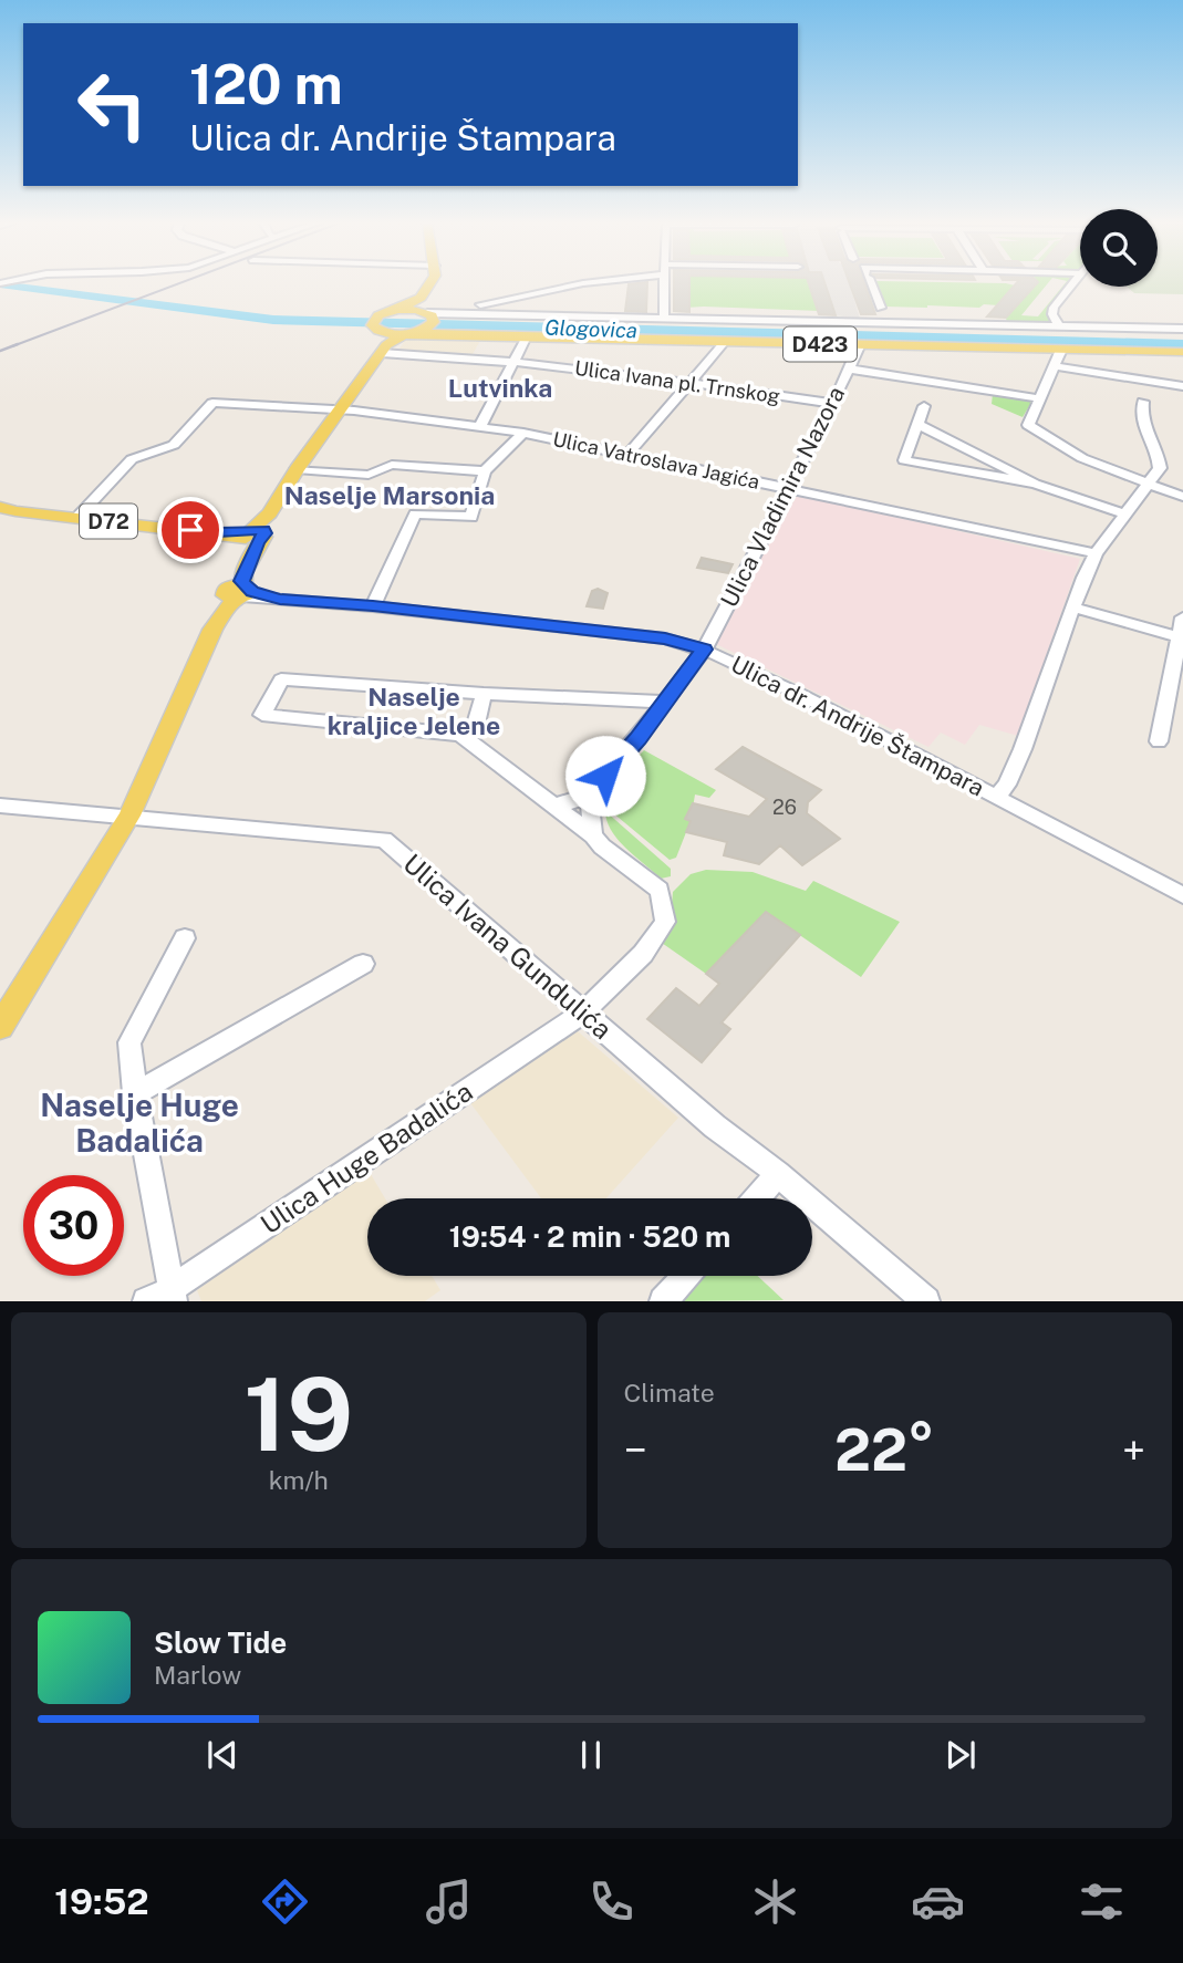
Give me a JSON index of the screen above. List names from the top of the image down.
{
  "streets": {
    "main road": ["D423", "D72"],
    "street": [
      "Ulica Ivana pl. Trnskog",
      "Ulica Vatroslava Jagića",
      "Ulica Vladimira Nazora",
      "Ulica dr. Andrije Štampara",
      "Ulica Ivana Gundulića",
      "Ulica Huge Badalića"
    ]
  },
  "crossings": [
    ["D423", "Ulica Ivana pl. Trnskog"],
    ["D423", "Ulica Vladimira Nazora"],
    ["Ulica Ivana pl. Trnskog", "Ulica Vladimira Nazora"],
    ["Ulica Vatroslava Jagića", "Ulica Vladimira Nazora"],
    ["Ulica Vatroslava Jagića", "D72"],
    ["Ulica Vladimira Nazora", "Ulica dr. Andrije Štampara"],
    ["Ulica Ivana Gundulića", "Ulica Huge Badalića"]
  ],
  "districts": [
    "Lutvinka",
    "Naselje Marsonia",
    "Naselje kraljice Jelene",
    "Naselje Huge Badalića"
  ],
  "water": ["Glogovica"],
  "house_numbers": ["26"],
  "page": {
    "turn": ["120 m", "Ulica dr. Andrije Štampara"],
    "limit": "30",
    "trip": "19:54 · 2 min · 520 m",
    "tile": [
      ["19", "km/h"],
      "Climate"
    ],
    "heat": ["−", "22°", "+"],
    "song": ["Slow Tide", "Marlow"],
    "tabs": "19:52"
  }
}
